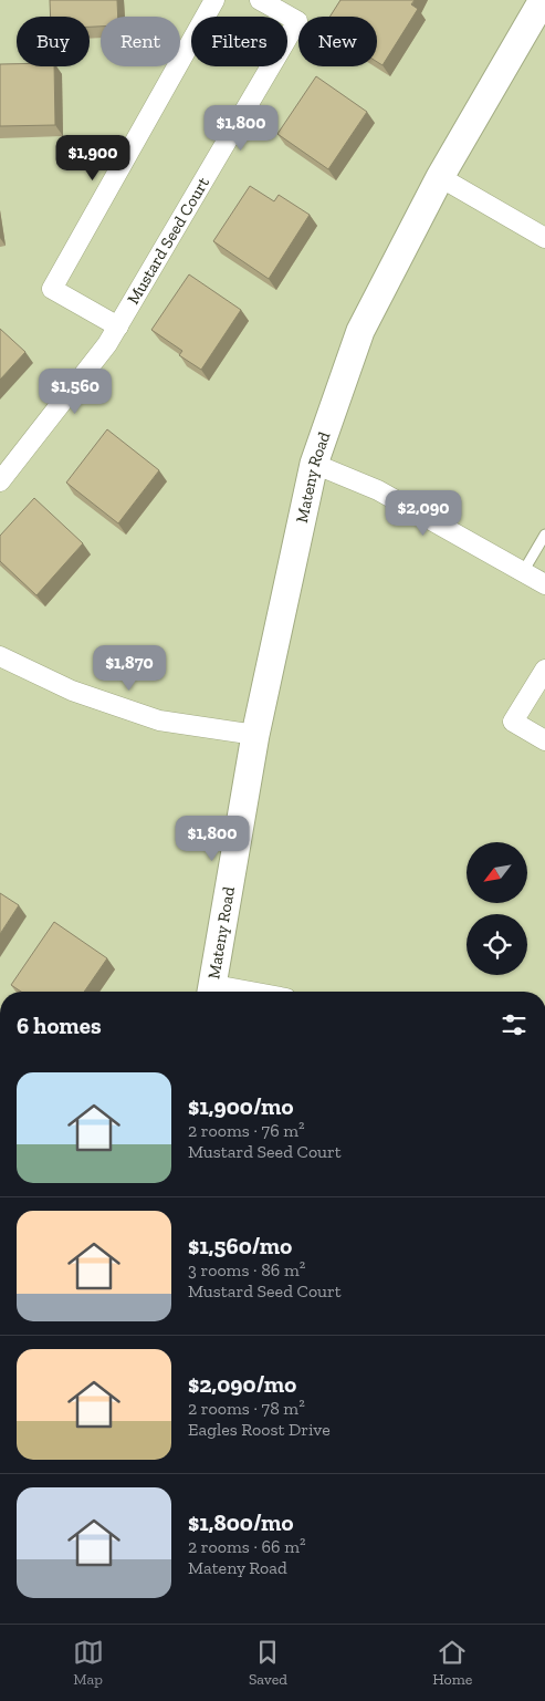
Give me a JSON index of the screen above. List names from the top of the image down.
{
  "streets": {
    "street": ["Mustard Seed Court", "Mateny Road"]
  },
  "north": "bottom left",
  "page": {
    "chip": [
      "Buy",
      "Rent",
      "Filters",
      "New"
    ],
    "price": [
      "$1,800",
      "$1,900",
      "$1,560",
      "$2,090",
      "$1,870",
      "$1,800"
    ],
    "heading": "6 homes",
    "list": [
      {
        "name": "$1,900/mo",
        "note": "2 rooms · 76 m² · Mustard Seed Court"
      },
      {
        "name": "$1,560/mo",
        "note": "3 rooms · 86 m² · Mustard Seed Court"
      },
      {
        "name": "$2,090/mo",
        "note": "2 rooms · 78 m² · Eagles Roost Drive"
      },
      {
        "name": "$1,800/mo",
        "note": "2 rooms · 66 m² · Mateny Road"
      }
    ],
    "tabs": ["Map", "Saved", "Home"]
  }
}
